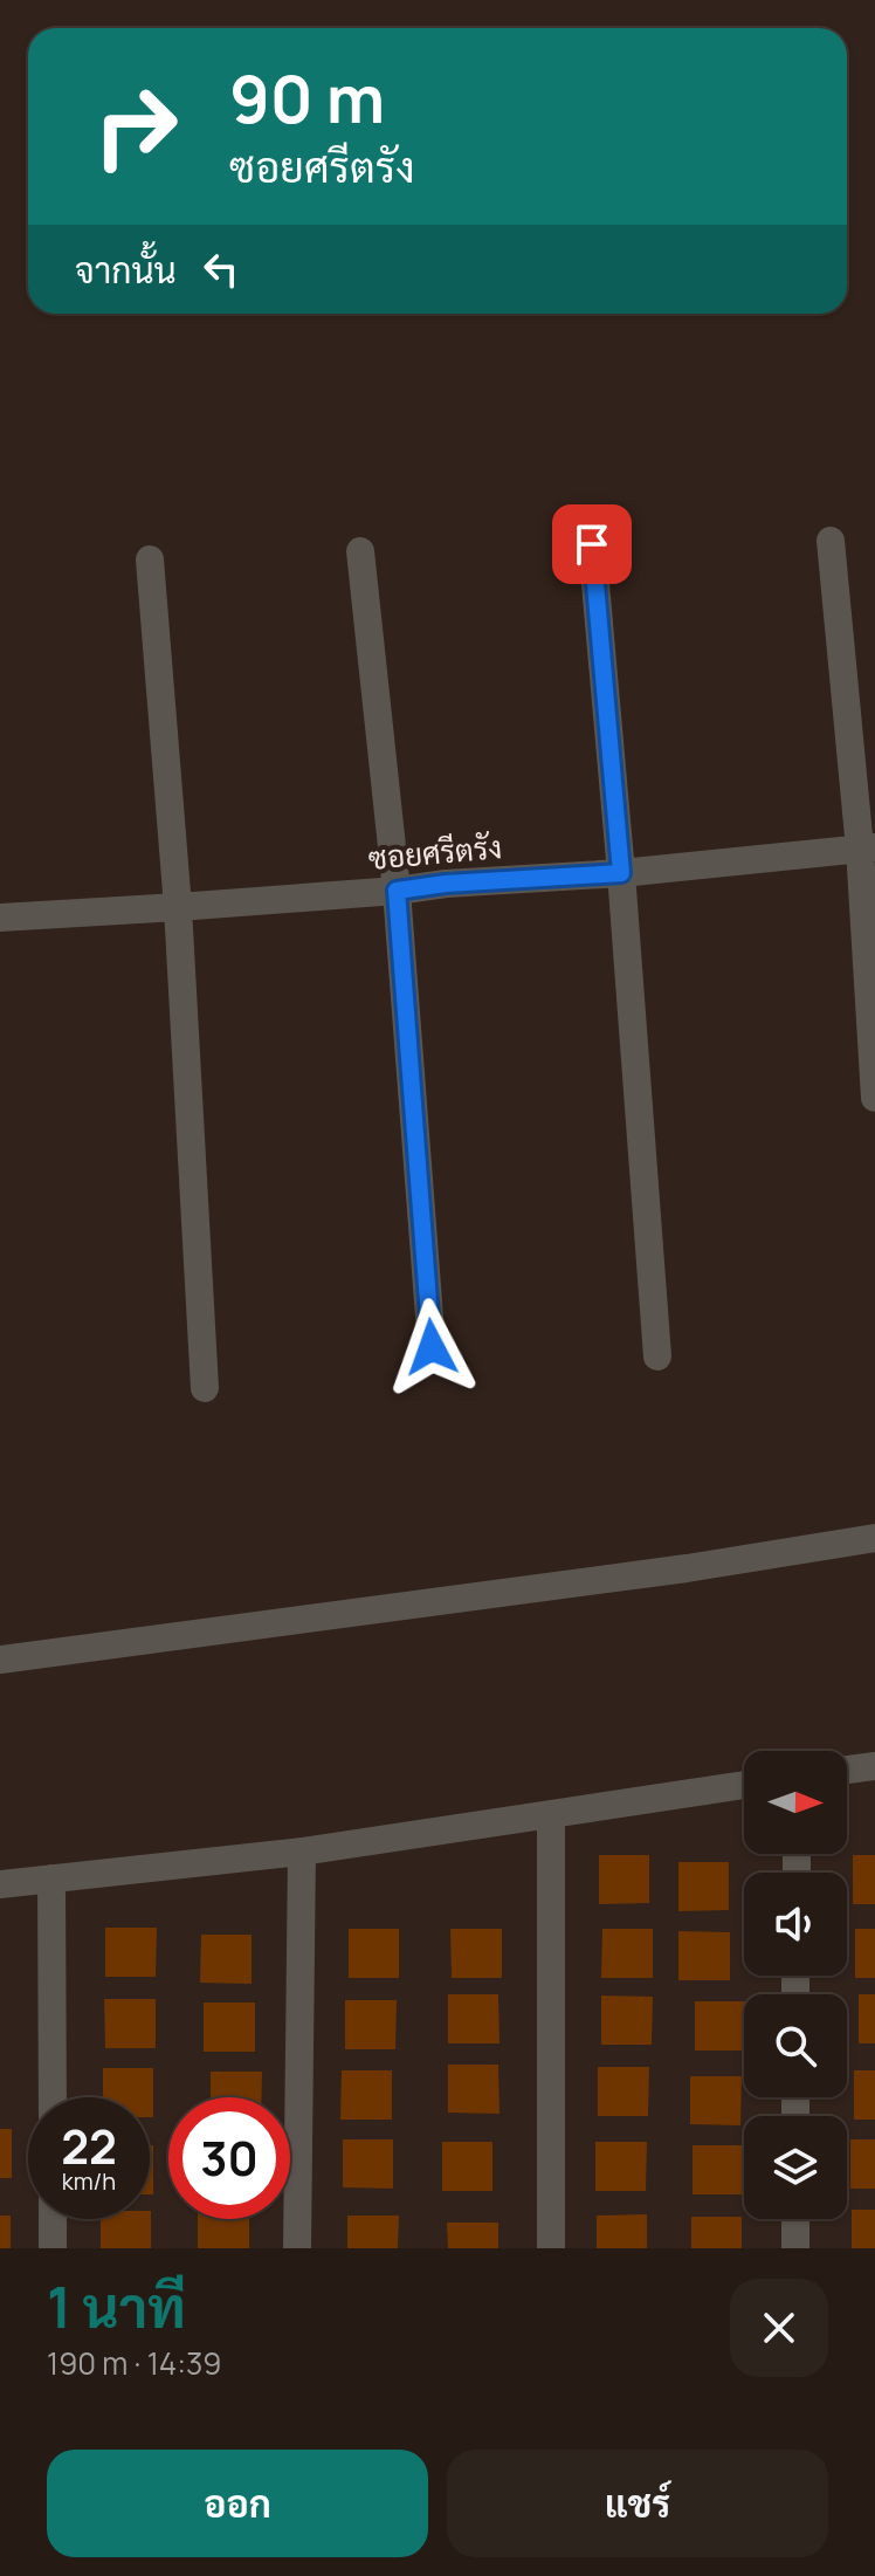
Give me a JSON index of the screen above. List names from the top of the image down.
{
  "streets": {
    "street": ["ซอยศรีตรัง"]
  },
  "north": "right",
  "page": {
    "turn": ["90 m", "ซอยศรีตรัง"],
    "then": "จากนั้น",
    "speed": "22 km/h",
    "limit": "30",
    "heading": ["1 นาที", "190 m · 14:39"],
    "buttons": ["ออก", "แชร์"]
  }
}
